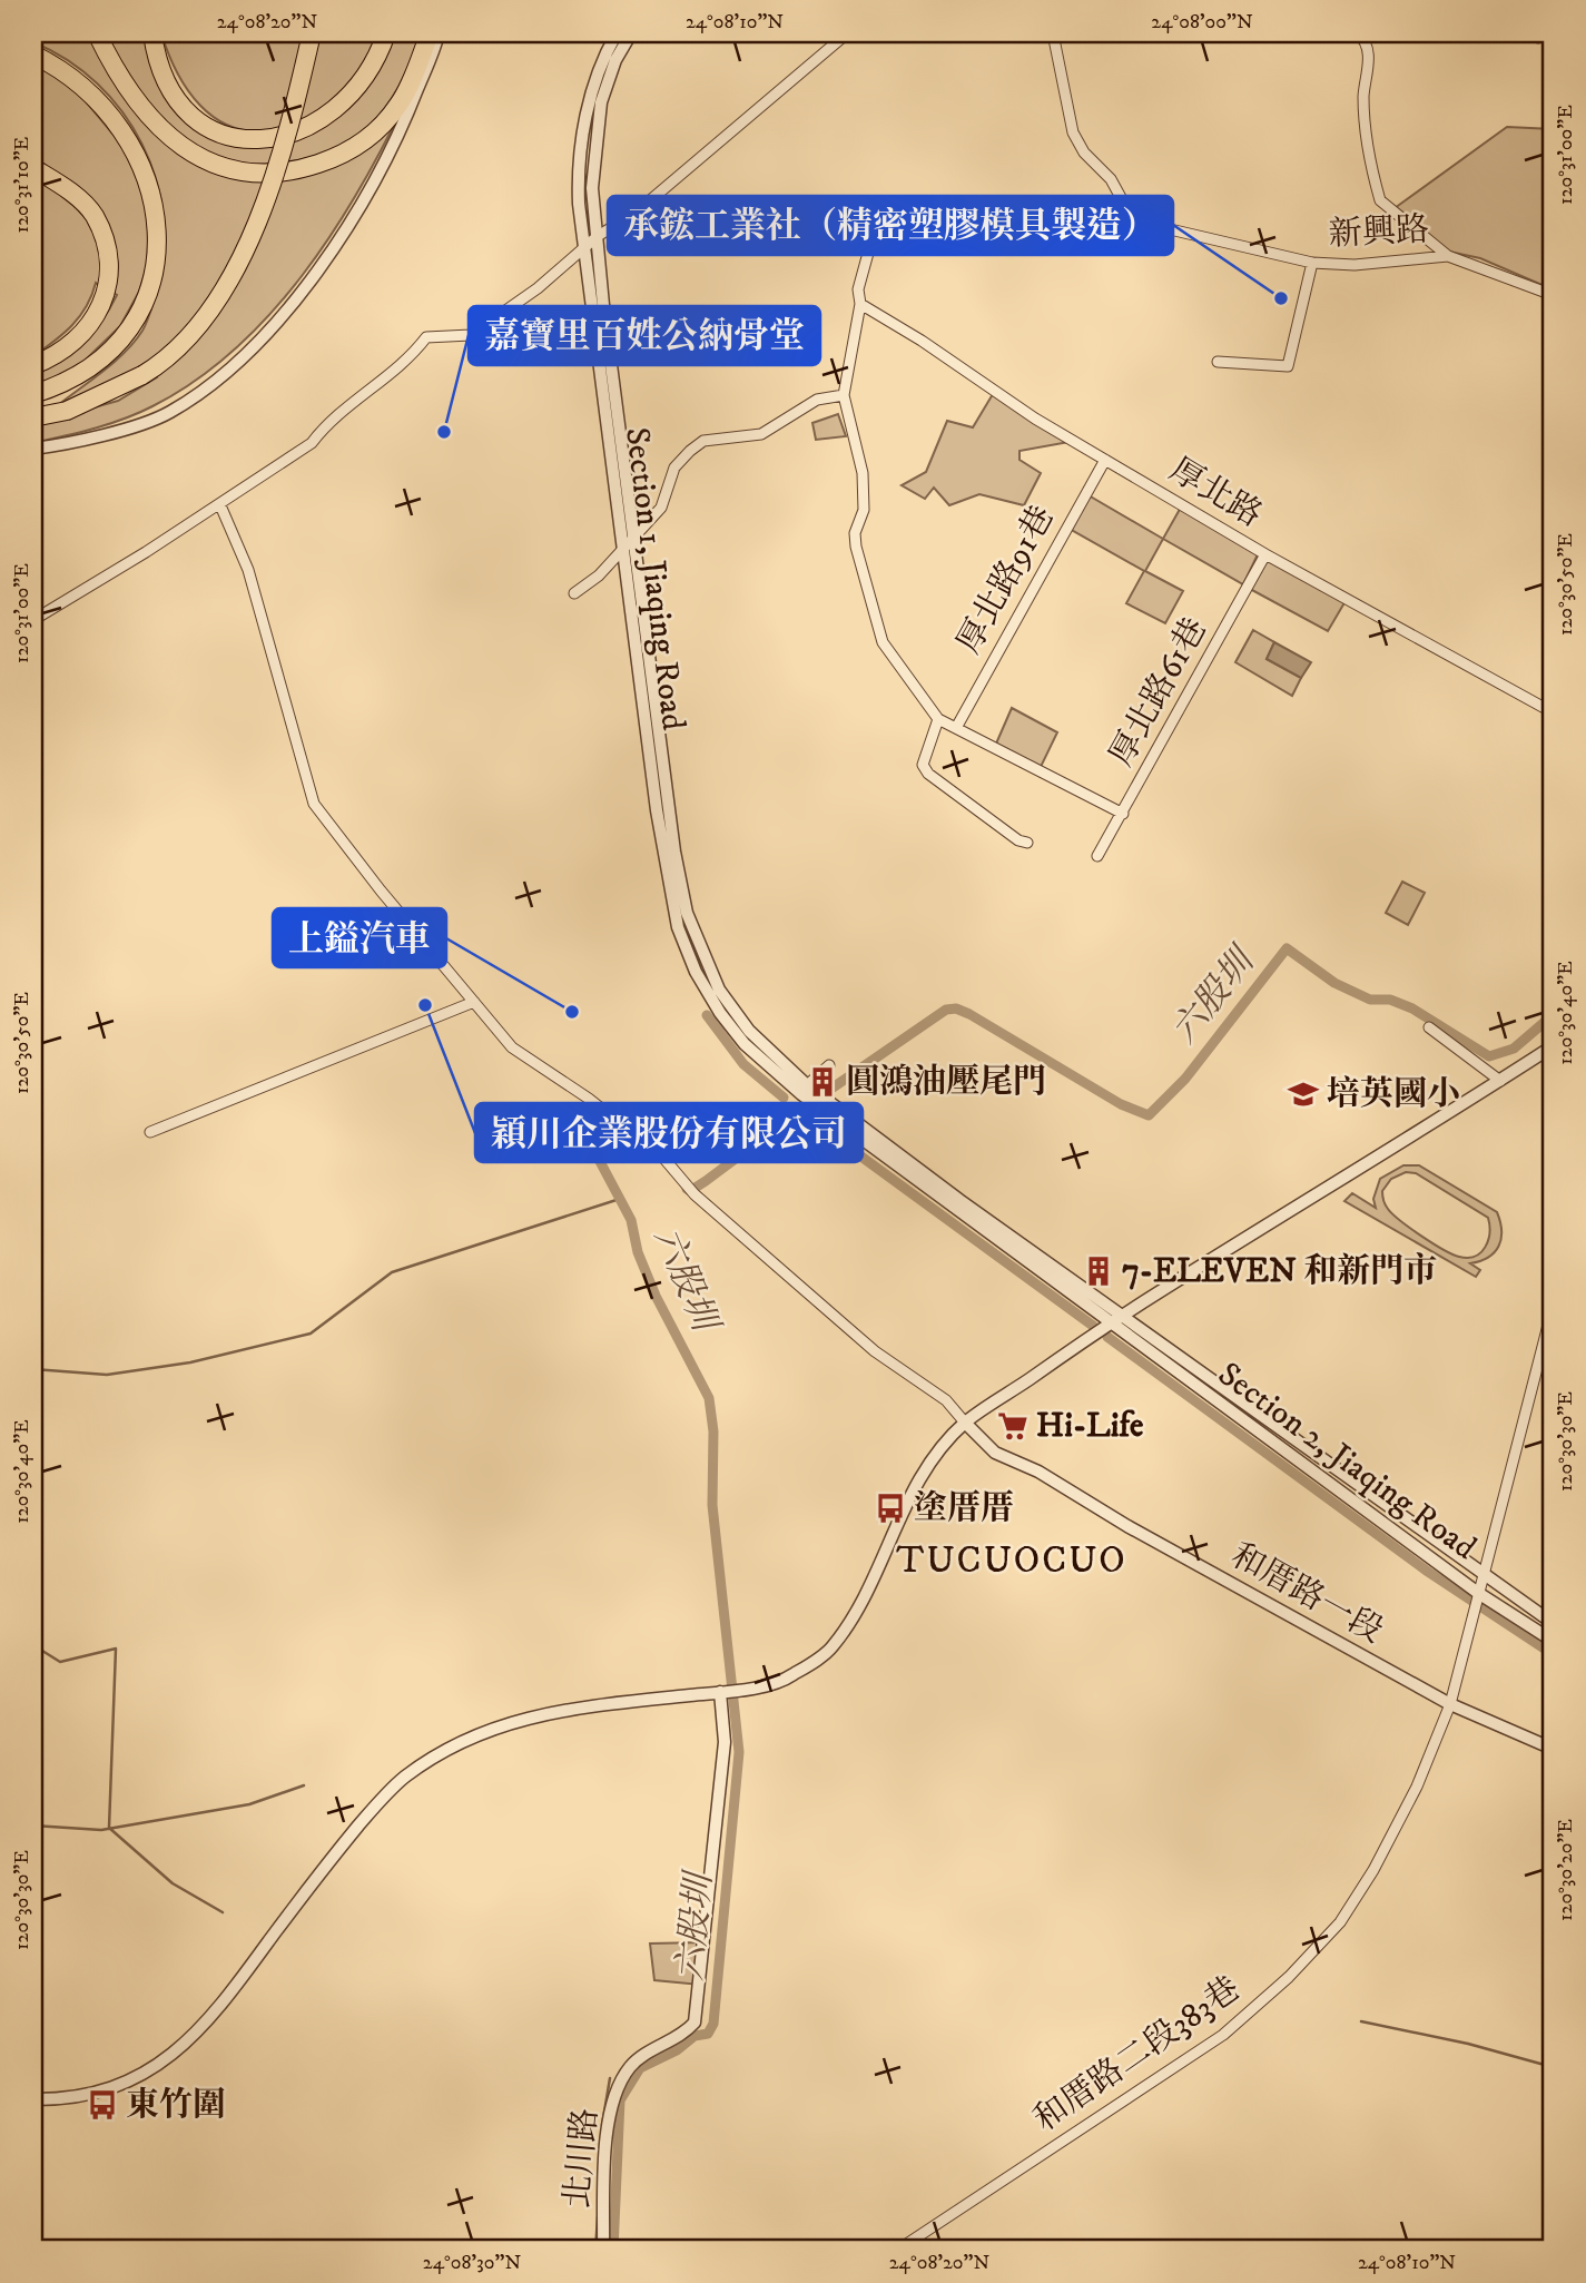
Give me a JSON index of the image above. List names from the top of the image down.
{
  "streets": {
    "street": [
      "新興路",
      "厚北路",
      "Section 1, Jiaqing Road",
      "厚北路91巷",
      "厚北路61巷",
      "Section 2, Jiaqing Road",
      "和厝路一段",
      "和厝路二段383巷",
      "北川路"
    ]
  },
  "crossings": [
    ["厚北路", "厚北路91巷"],
    ["厚北路", "厚北路61巷"],
    ["Section 2, Jiaqing Road", "和厝路二段383巷"],
    ["和厝路一段", "和厝路二段383巷"]
  ],
  "districts": ["TUCUOCUO"],
  "water": ["六股圳"],
  "places": {
    "other": [
      "承鋐工業社（精密塑膠模具製造）",
      "嘉寶里百姓公納骨堂",
      "穎川企業股份有限公司",
      "上鎰汽車"
    ],
    "building": ["圓鴻油壓尾門", "7-ELEVEN 和新門市"],
    "school or university": ["培英國小"],
    "supermarket": ["Hi-Life"],
    "bus stop": ["塗厝厝", "東竹圍"]
  },
  "coordinates": [
    "24°08'20\"N",
    "24°08'10\"N",
    "24°08'00\"N",
    "120°31'00\"E",
    "120°31'10\"E",
    "120°30'50\"E",
    "120°30'40\"E",
    "120°30'30\"E",
    "120°30'20\"E",
    "24°08'30\"N"
  ]
}
